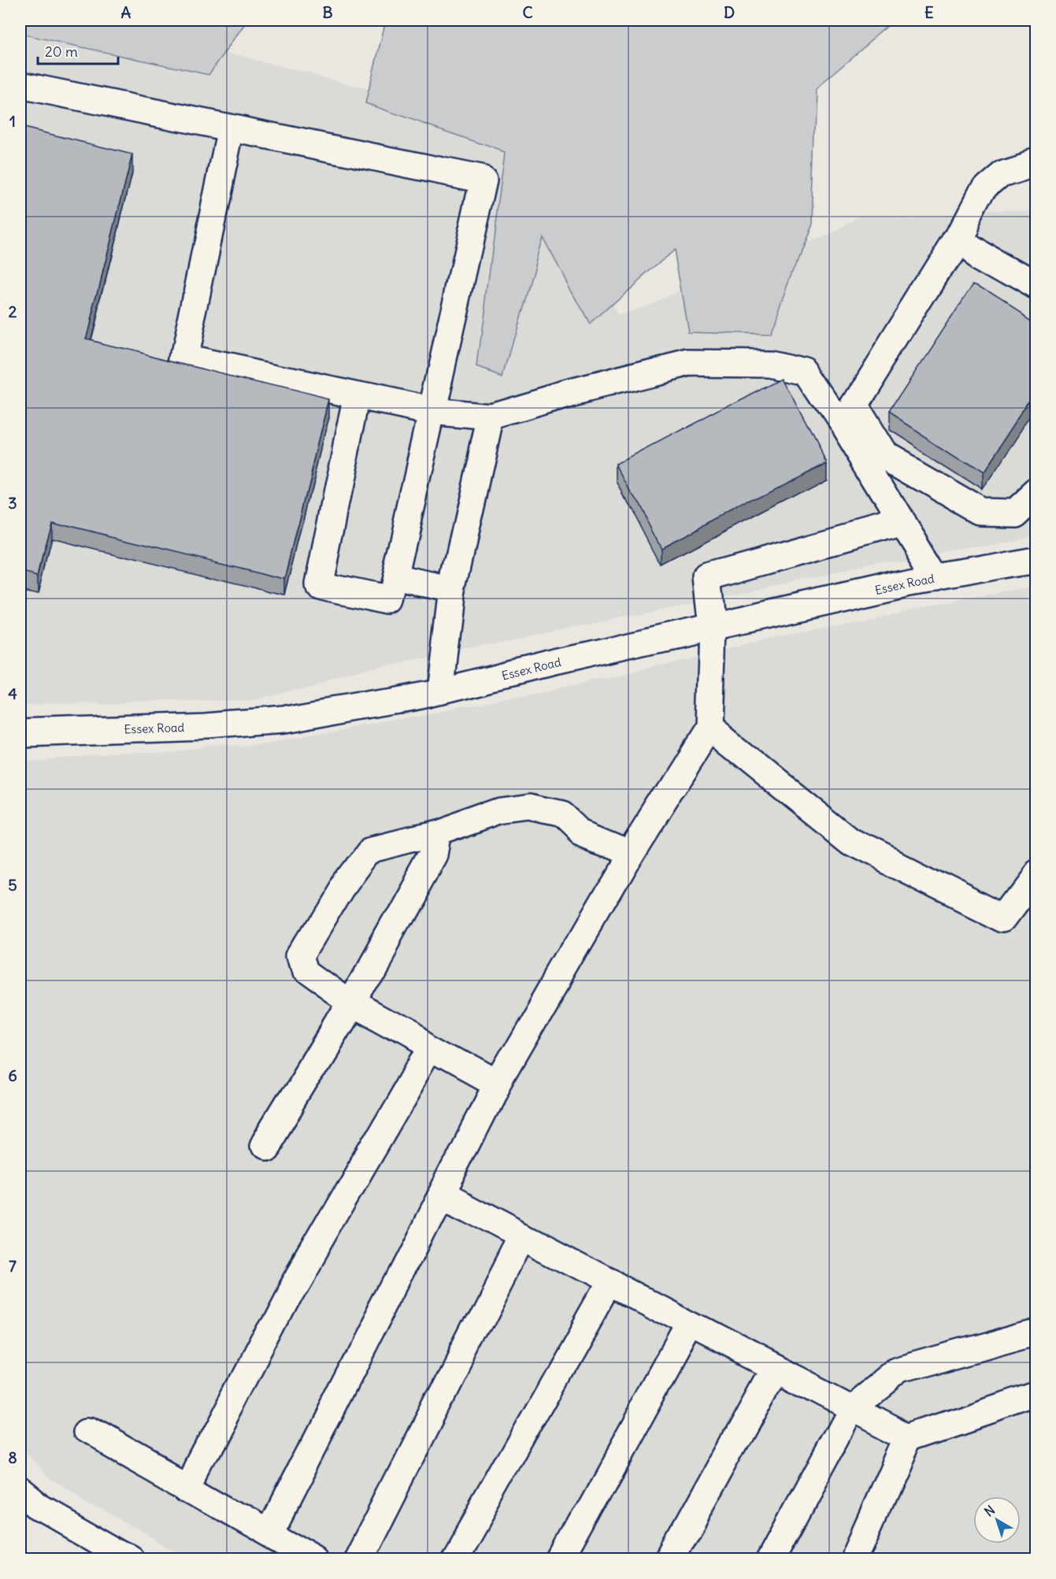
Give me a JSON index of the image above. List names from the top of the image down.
{
  "streets": {
    "street": ["Essex Road"]
  },
  "scale_bar": "20 m",
  "north": "top left",
  "grid": {
    "columns": [
      "A",
      "B",
      "C",
      "D",
      "E"
    ],
    "rows": [
      "1",
      "2",
      "3",
      "4",
      "5",
      "6",
      "7",
      "8"
    ]
  }
}
